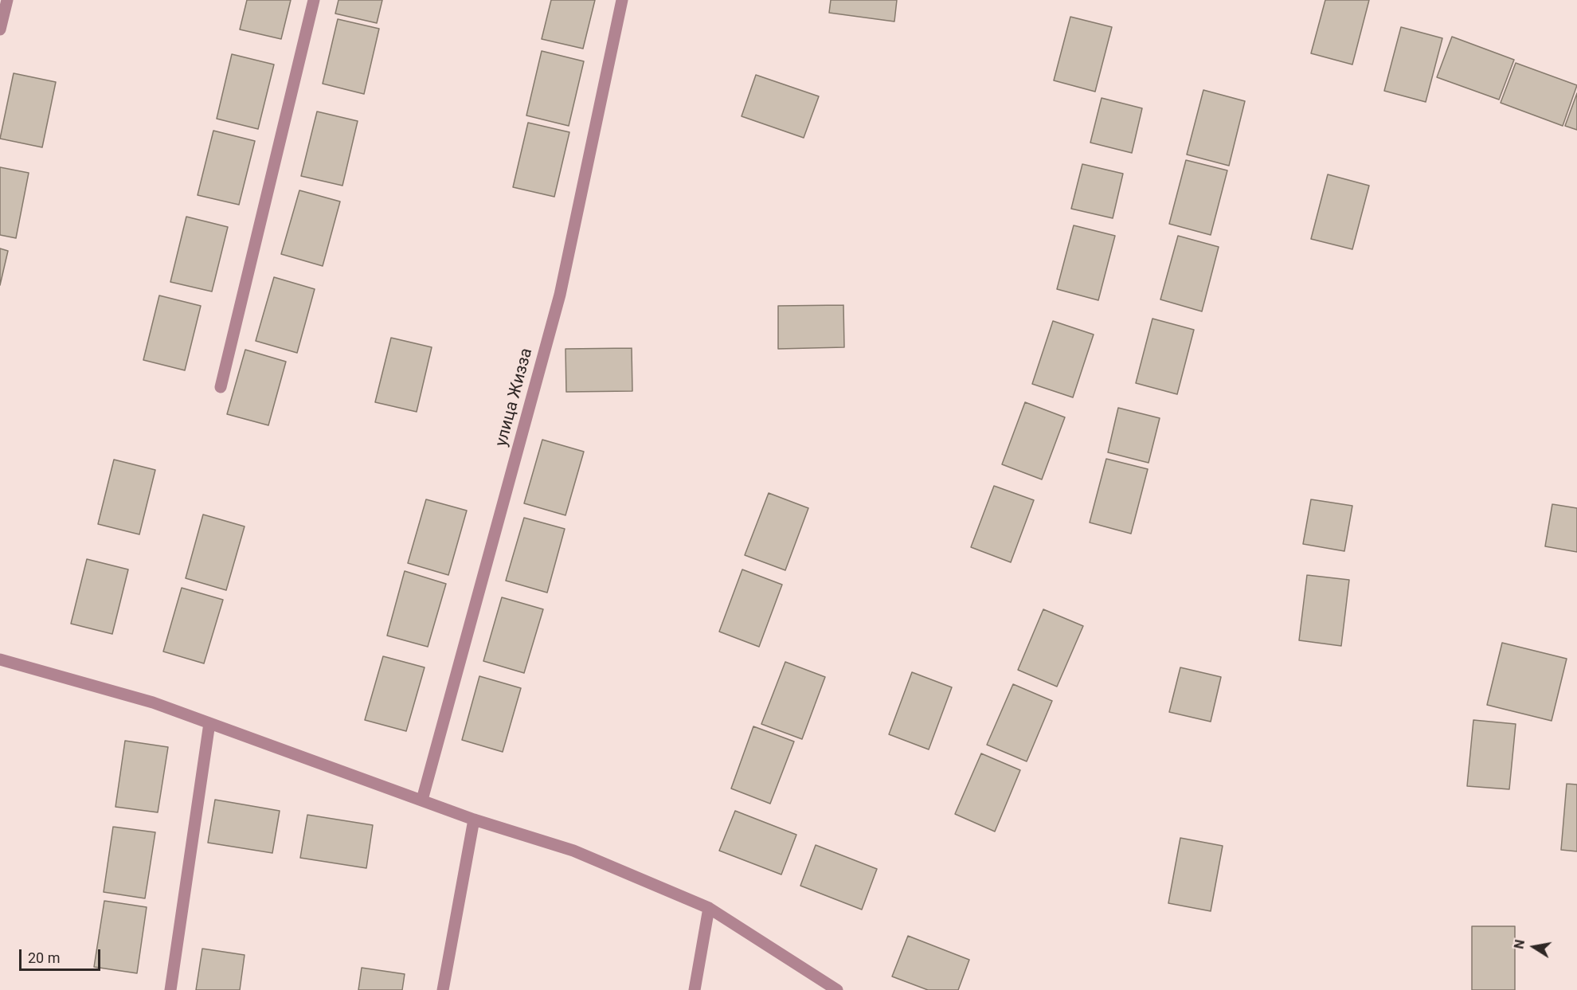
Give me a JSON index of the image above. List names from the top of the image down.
{
  "streets": {
    "street": ["улица Жизза"]
  },
  "scale_bar": "20 m",
  "north": "left"
}
